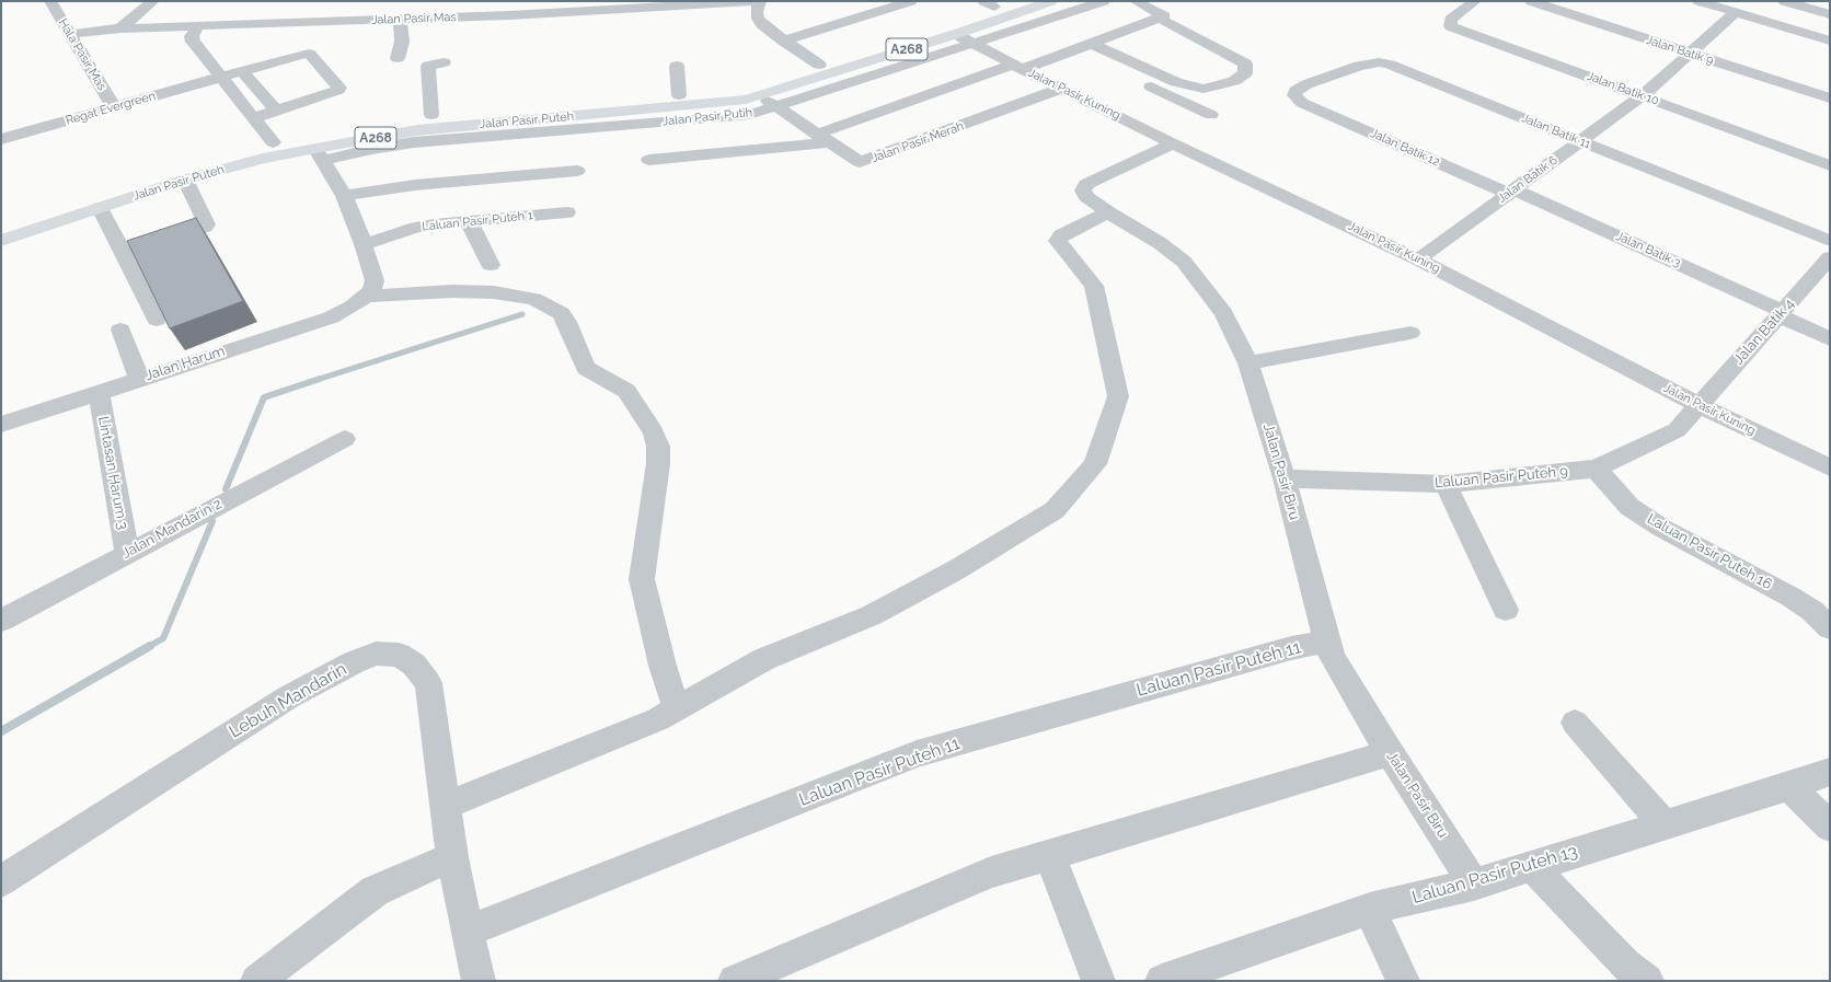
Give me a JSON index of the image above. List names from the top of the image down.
{
  "streets": {
    "main road": ["A268", "Jalan Pasir Puteh"],
    "street": [
      "Jalan Pasir Mas",
      "Jalan Batik 9",
      "Hala Pasir Mas",
      "Jalan Batik 10",
      "Jalan Pasir Kuning",
      "Regat Evergreen",
      "Jalan Pasir Putih",
      "Jalan Batik 11",
      "Jalan Pasir Merah",
      "Jalan Batik 12",
      "Jalan Batik 6",
      "Laluan Pasir Puteh 1",
      "Jalan Batik 3",
      "Jalan Batik 4",
      "Jalan Harum",
      "Jalan Pasir Biru",
      "Lintasan Harum 3",
      "Laluan Pasir Puteh 9",
      "Jalan Mandarin 2",
      "Laluan Pasir Puteh 16",
      "Laluan Pasir Puteh 11",
      "Lebuh Mandarin",
      "Laluan Pasir Puteh 13"
    ]
  },
  "crossings": [
    ["Jalan Pasir Mas", "Hala Pasir Mas"],
    ["Jalan Batik 9", "Jalan Batik 6"],
    ["Hala Pasir Mas", "Regat Evergreen"],
    ["Jalan Batik 10", "Jalan Batik 6"],
    ["Jalan Pasir Kuning", "Jalan Pasir Putih"],
    ["Jalan Pasir Kuning", "Jalan Pasir Puteh"],
    ["Jalan Pasir Kuning", "Jalan Pasir Merah"],
    ["Jalan Pasir Kuning", "Jalan Batik 6"],
    ["Jalan Pasir Kuning", "Jalan Batik 4"],
    ["Jalan Pasir Kuning", "Jalan Pasir Biru"],
    ["Jalan Pasir Kuning", "Laluan Pasir Puteh 9"],
    ["Jalan Pasir Putih", "Jalan Pasir Puteh"],
    ["Jalan Pasir Putih", "Jalan Pasir Merah"],
    ["Jalan Pasir Puteh", "Jalan Pasir Merah"],
    ["Jalan Batik 11", "Jalan Batik 12"],
    ["Jalan Batik 11", "Jalan Batik 6"],
    ["Jalan Batik 12", "Jalan Batik 6"],
    ["Jalan Batik 12", "Jalan Batik 3"],
    ["Jalan Batik 6", "Jalan Batik 3"],
    ["Jalan Batik 3", "Jalan Batik 4"],
    ["Jalan Batik 4", "Laluan Pasir Puteh 9"],
    ["Jalan Harum", "Lintasan Harum 3"],
    ["Jalan Pasir Biru", "Laluan Pasir Puteh 9"],
    ["Jalan Pasir Biru", "Laluan Pasir Puteh 11"],
    ["Jalan Pasir Biru", "Laluan Pasir Puteh 13"],
    ["Lintasan Harum 3", "Jalan Mandarin 2"],
    ["Laluan Pasir Puteh 9", "Laluan Pasir Puteh 16"]
  ]
}
